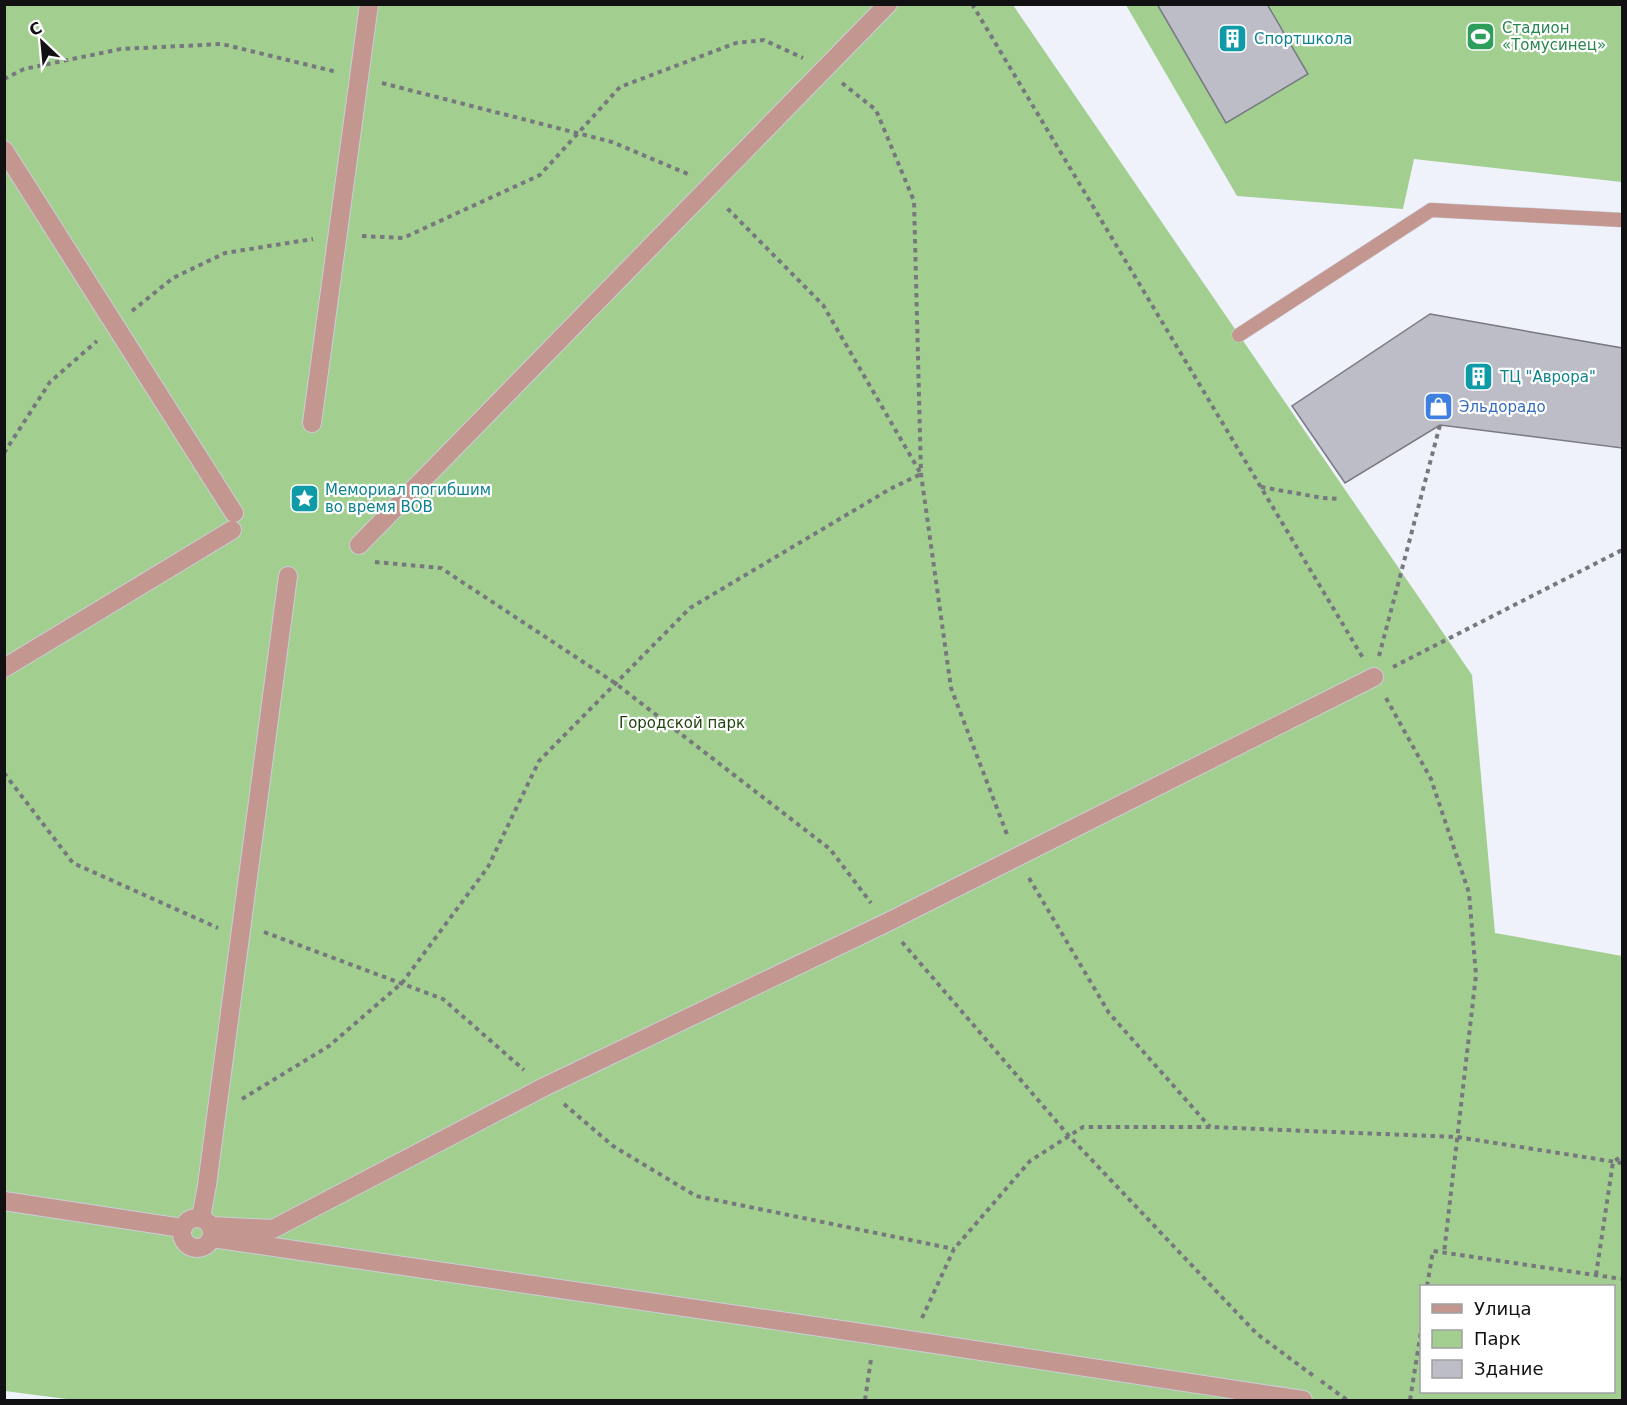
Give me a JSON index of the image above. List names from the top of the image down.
{
  "parks": ["Городской парк"],
  "places": {
    "sports": ["Стадион «Томусинец»"],
    "building": ["Спортшкола", "ТЦ \"Аврора\""],
    "shop": ["Эльдорадо"],
    "place": ["Мемориал погибшим во время ВОВ"]
  },
  "legend": ["Улица", "Парк", "Здание"],
  "north": "top left"
}
